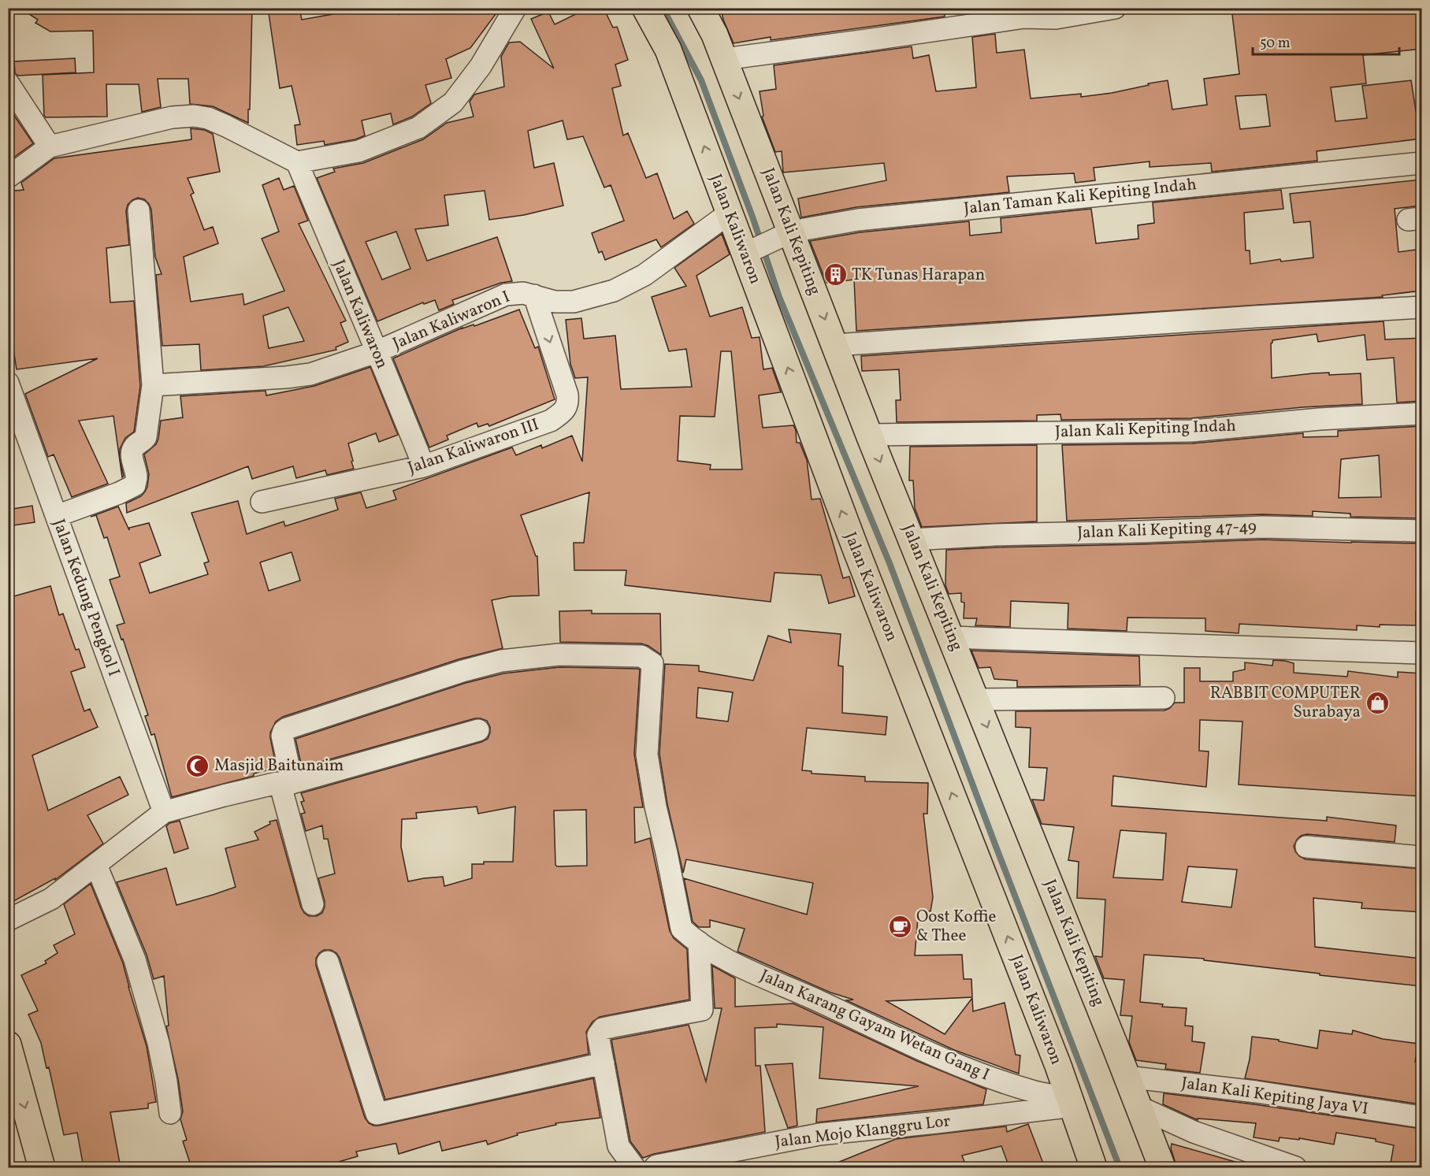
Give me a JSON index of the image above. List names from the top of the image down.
{
  "streets": {
    "main road": ["Jalan Kaliwaron", "Jalan Kali Kepiting"],
    "street": [
      "Jalan Taman Kali Kepiting Indah",
      "Jalan Kaliwaron I",
      "Jalan Kali Kepiting Indah",
      "Jalan Kaliwaron III",
      "Jalan Kali Kepiting 47-49",
      "Jalan Kedung Pengkol I",
      "Jalan Karang Gayam Wetan Gang I",
      "Jalan Kali Kepiting Jaya VI",
      "Jalan Mojo Klanggru Lor"
    ]
  },
  "crossings": [
    ["Jalan Taman Kali Kepiting Indah", "Jalan Kaliwaron"],
    ["Jalan Taman Kali Kepiting Indah", "Jalan Kali Kepiting"],
    ["Jalan Kaliwaron", "Jalan Kaliwaron I"],
    ["Jalan Kaliwaron", "Jalan Kaliwaron III"],
    ["Jalan Kaliwaron", "Jalan Karang Gayam Wetan Gang I"],
    ["Jalan Kaliwaron", "Jalan Mojo Klanggru Lor"],
    ["Jalan Kali Kepiting", "Jalan Kali Kepiting Indah"],
    ["Jalan Kali Kepiting", "Jalan Kali Kepiting 47-49"],
    ["Jalan Kali Kepiting", "Jalan Kali Kepiting Jaya VI"],
    ["Jalan Kaliwaron I", "Jalan Kaliwaron III"],
    ["Jalan Karang Gayam Wetan Gang I", "Jalan Mojo Klanggru Lor"]
  ],
  "one_way": ["Jalan Kaliwaron", "Jalan Kali Kepiting"],
  "places": {
    "building": ["TK Tunas Harapan"],
    "shop": ["RABBIT COMPUTER Surabaya"],
    "mosque": ["Masjid Baitunaim"],
    "cafe": ["Oost Koffie & Thee"]
  },
  "scale_bar": "50 m"
}
